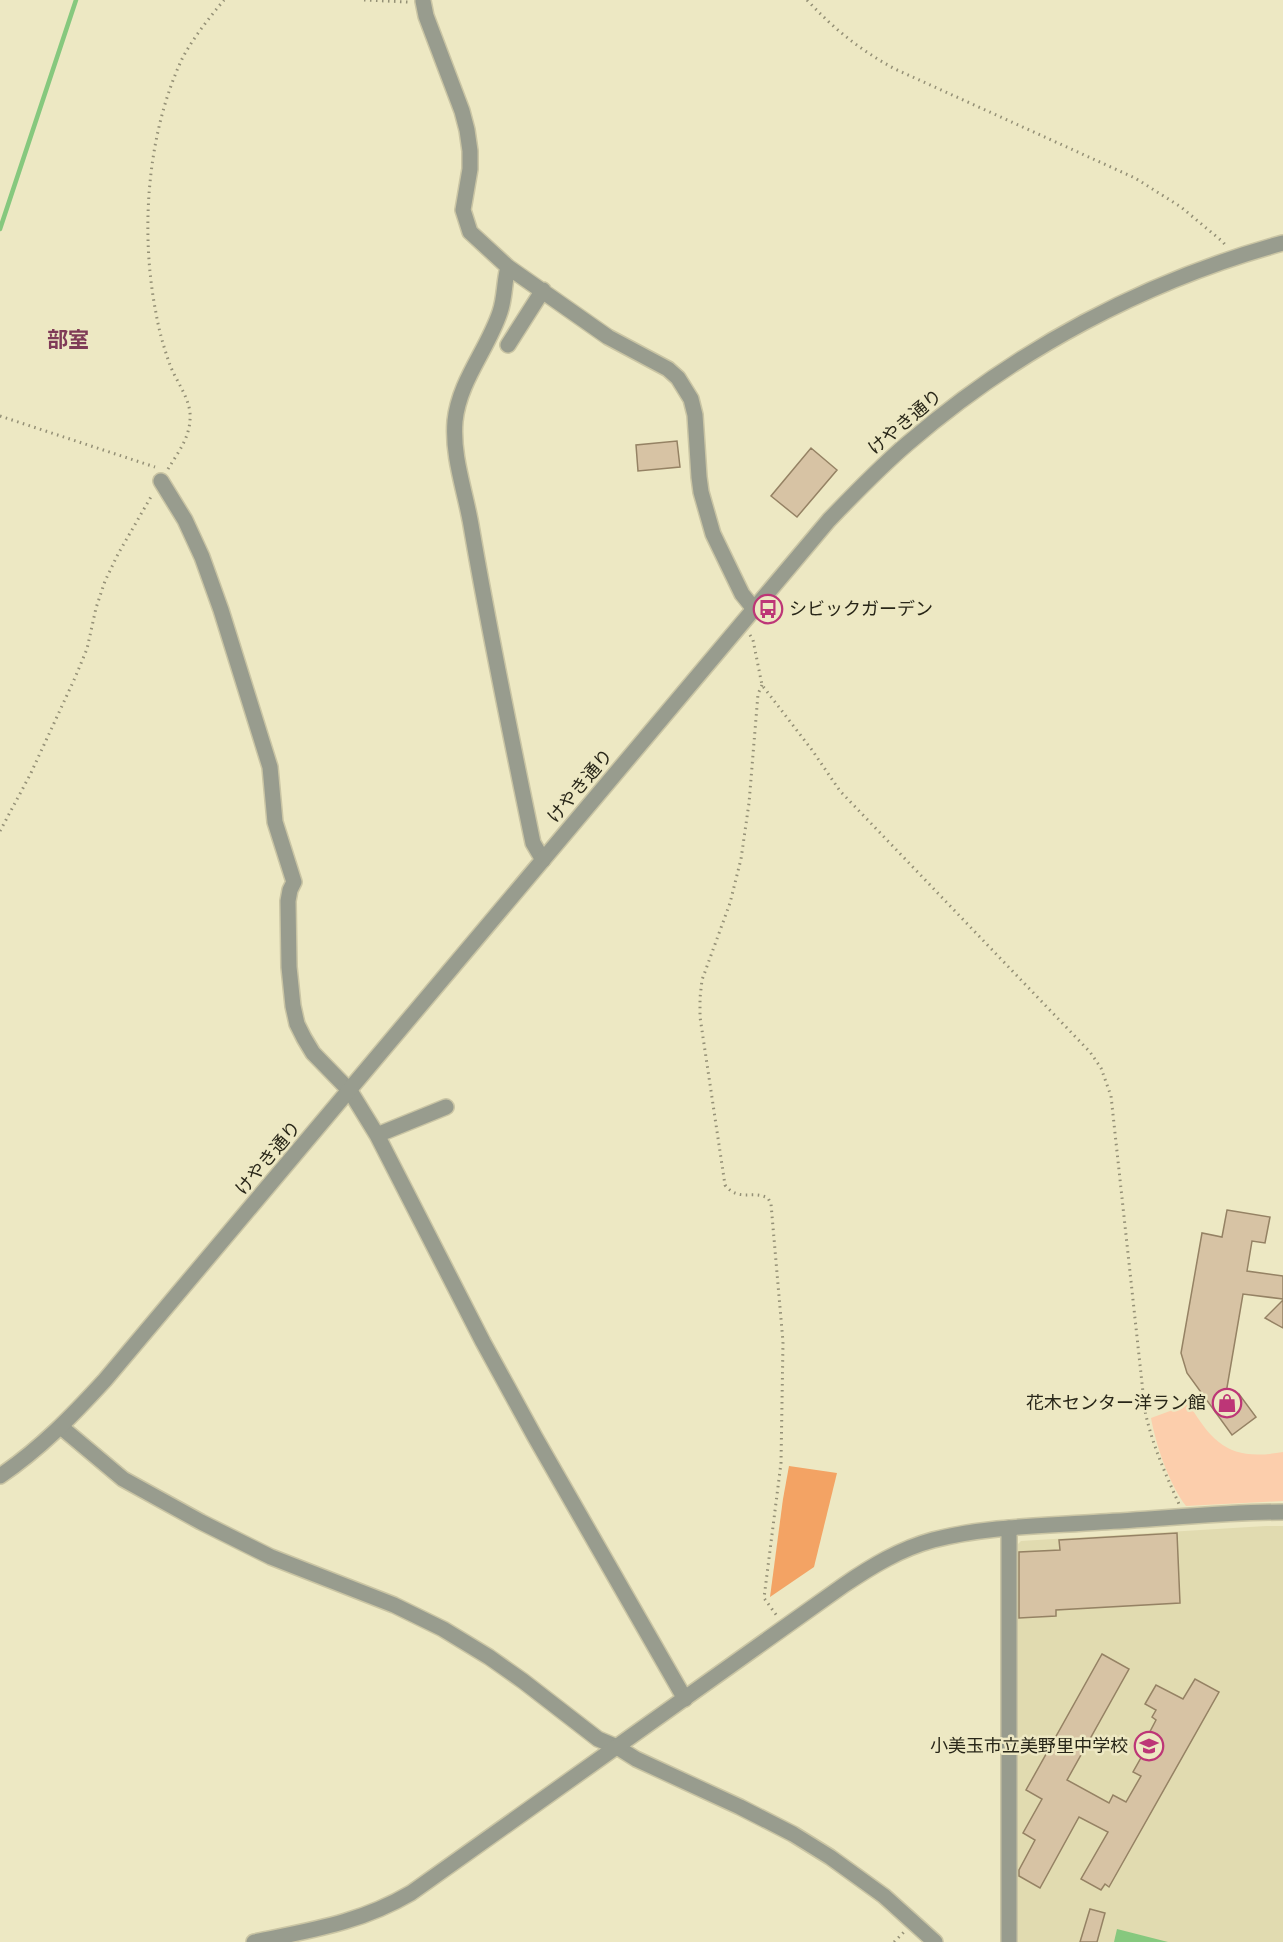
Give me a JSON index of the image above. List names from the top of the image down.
{
  "streets": {
    "street": ["けやき通り"]
  },
  "districts": ["部室"],
  "places": {
    "bus stop": ["シビックガーデン"],
    "shop": ["花木センター洋ラン館"],
    "school or university": ["小美玉市立美野里中学校"]
  }
}
